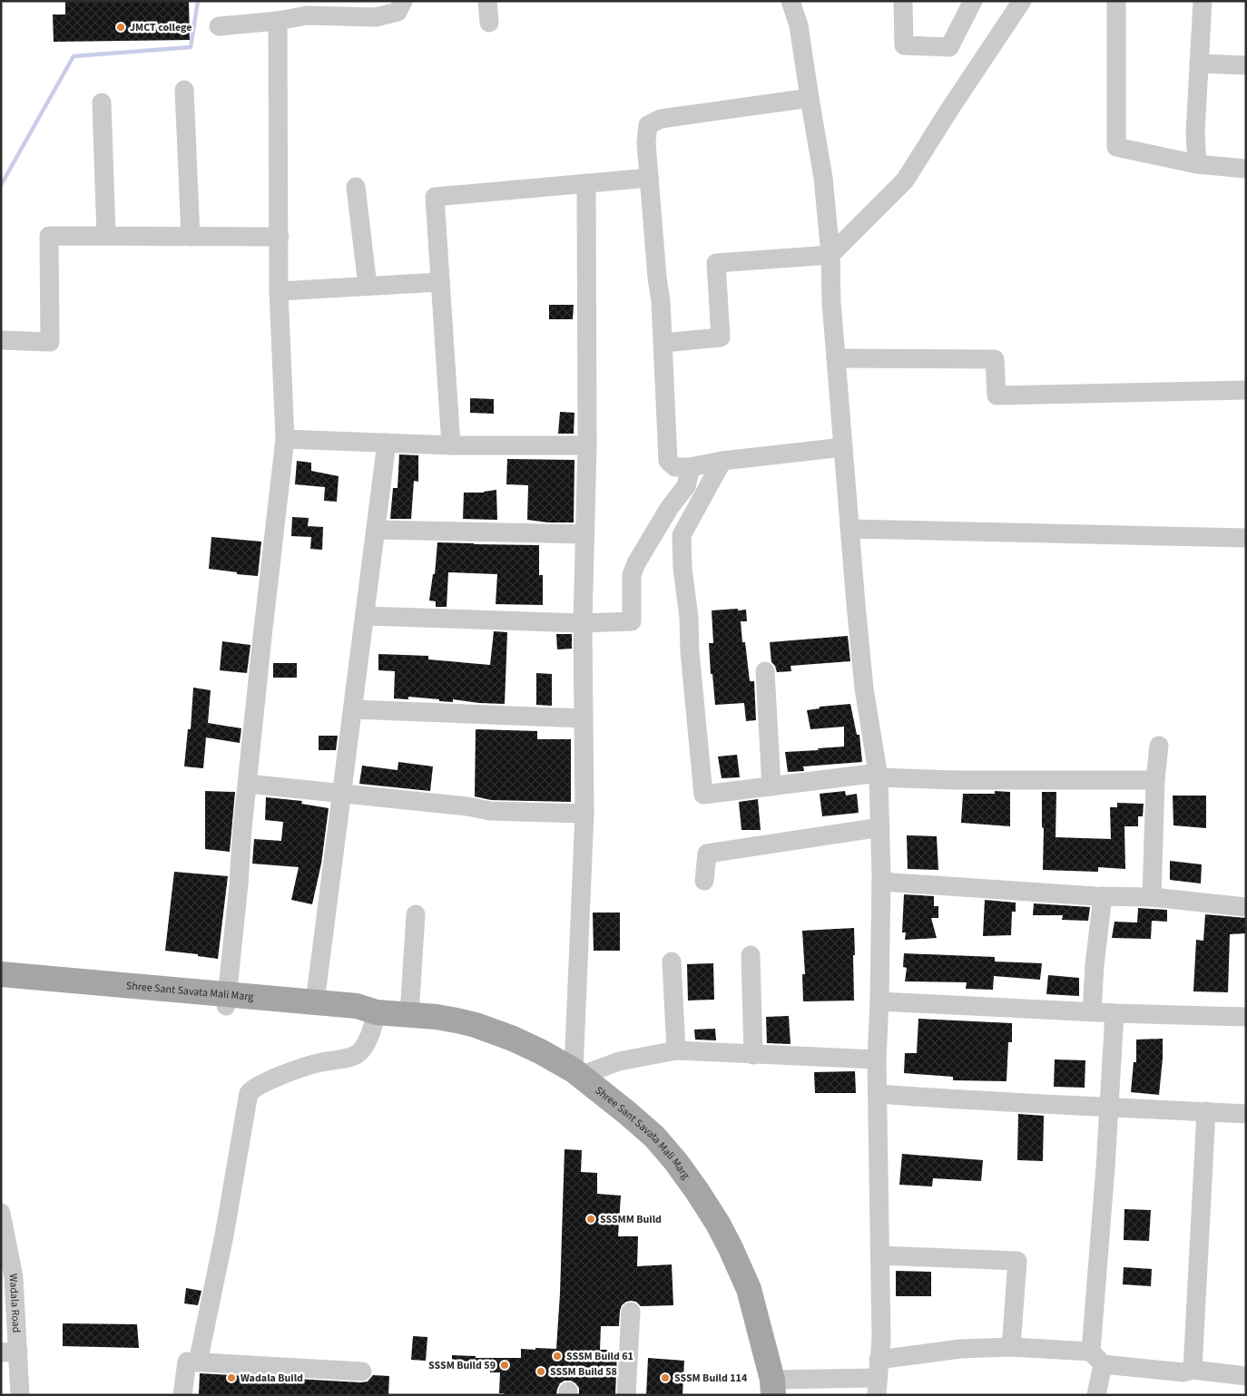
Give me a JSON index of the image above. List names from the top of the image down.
{
  "streets": {
    "main road": ["Shree Sant Savata Mali Marg"],
    "street": ["Wadala Road"]
  },
  "places": [
    "JMCT college",
    "SSSMM Build",
    "SSSM Build 61",
    "SSSM Build 59",
    "SSSM Build 58",
    "Wadala Build",
    "SSSM Build 114"
  ]
}
